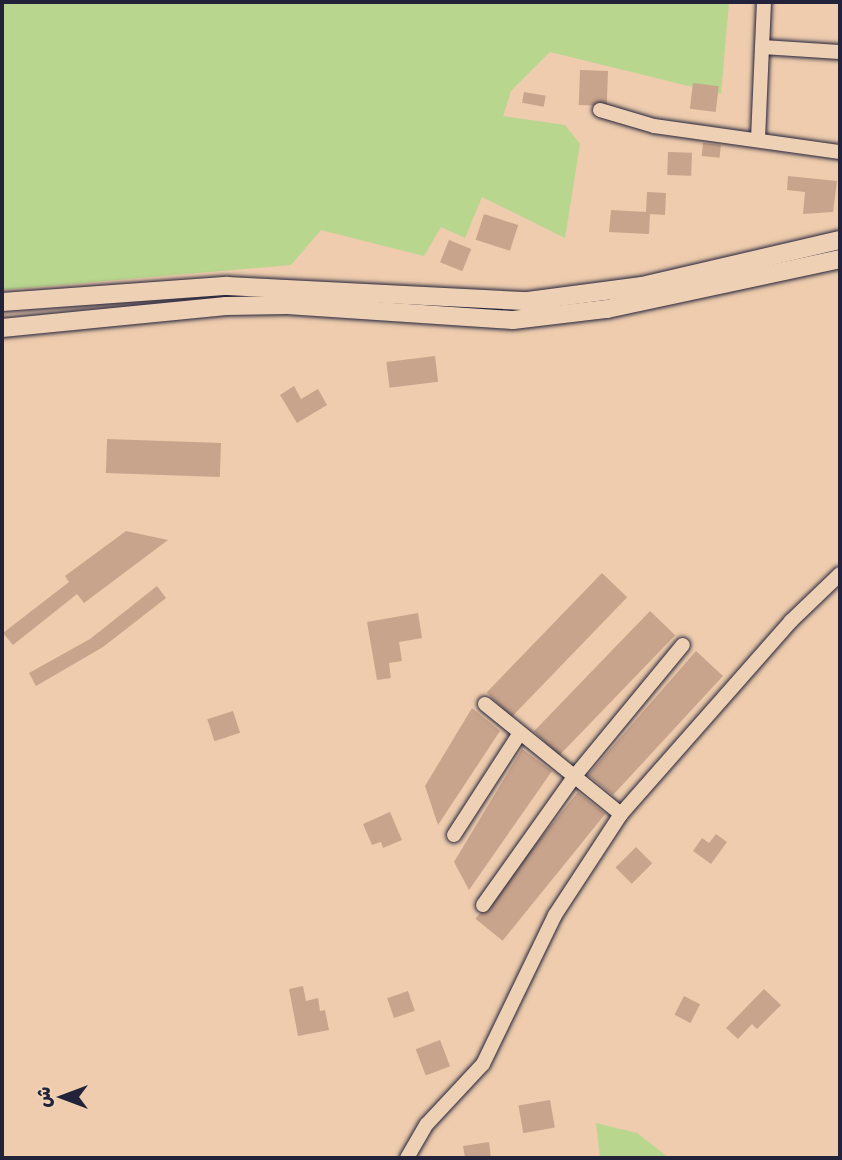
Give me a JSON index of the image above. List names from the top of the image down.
{
  "north": "left"
}
